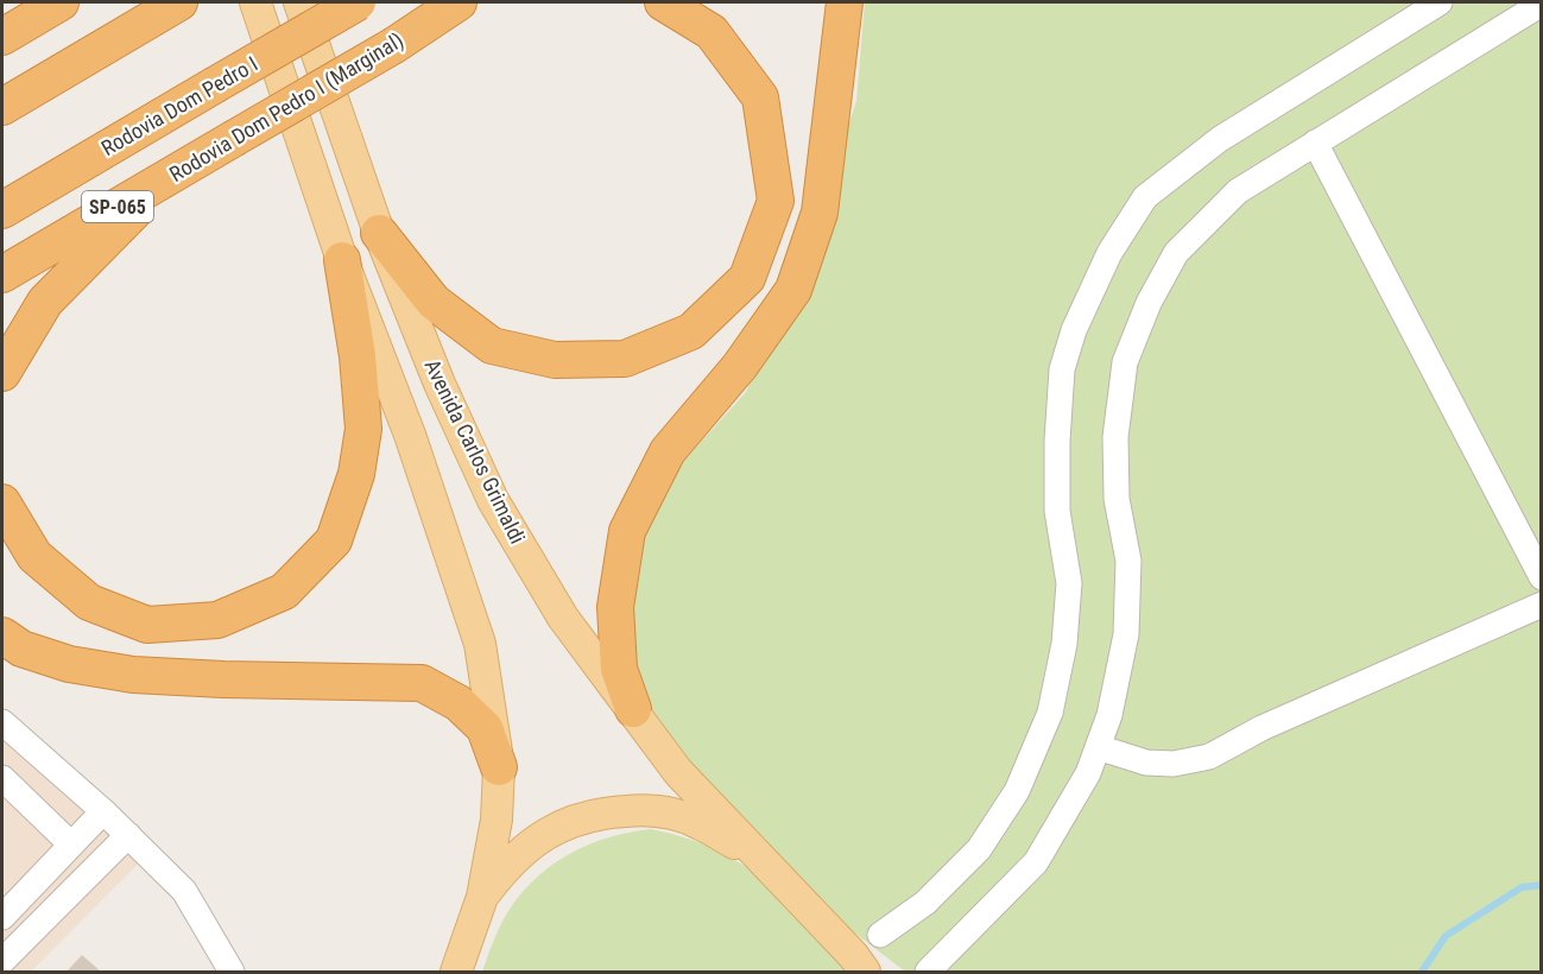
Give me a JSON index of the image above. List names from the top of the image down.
{
  "streets": {
    "highway": ["Rodovia Dom Pedro I", "Rodovia Dom Pedro I (Marginal)", "SP-065"],
    "main road": ["Avenida Carlos Grimaldi"]
  }
}
